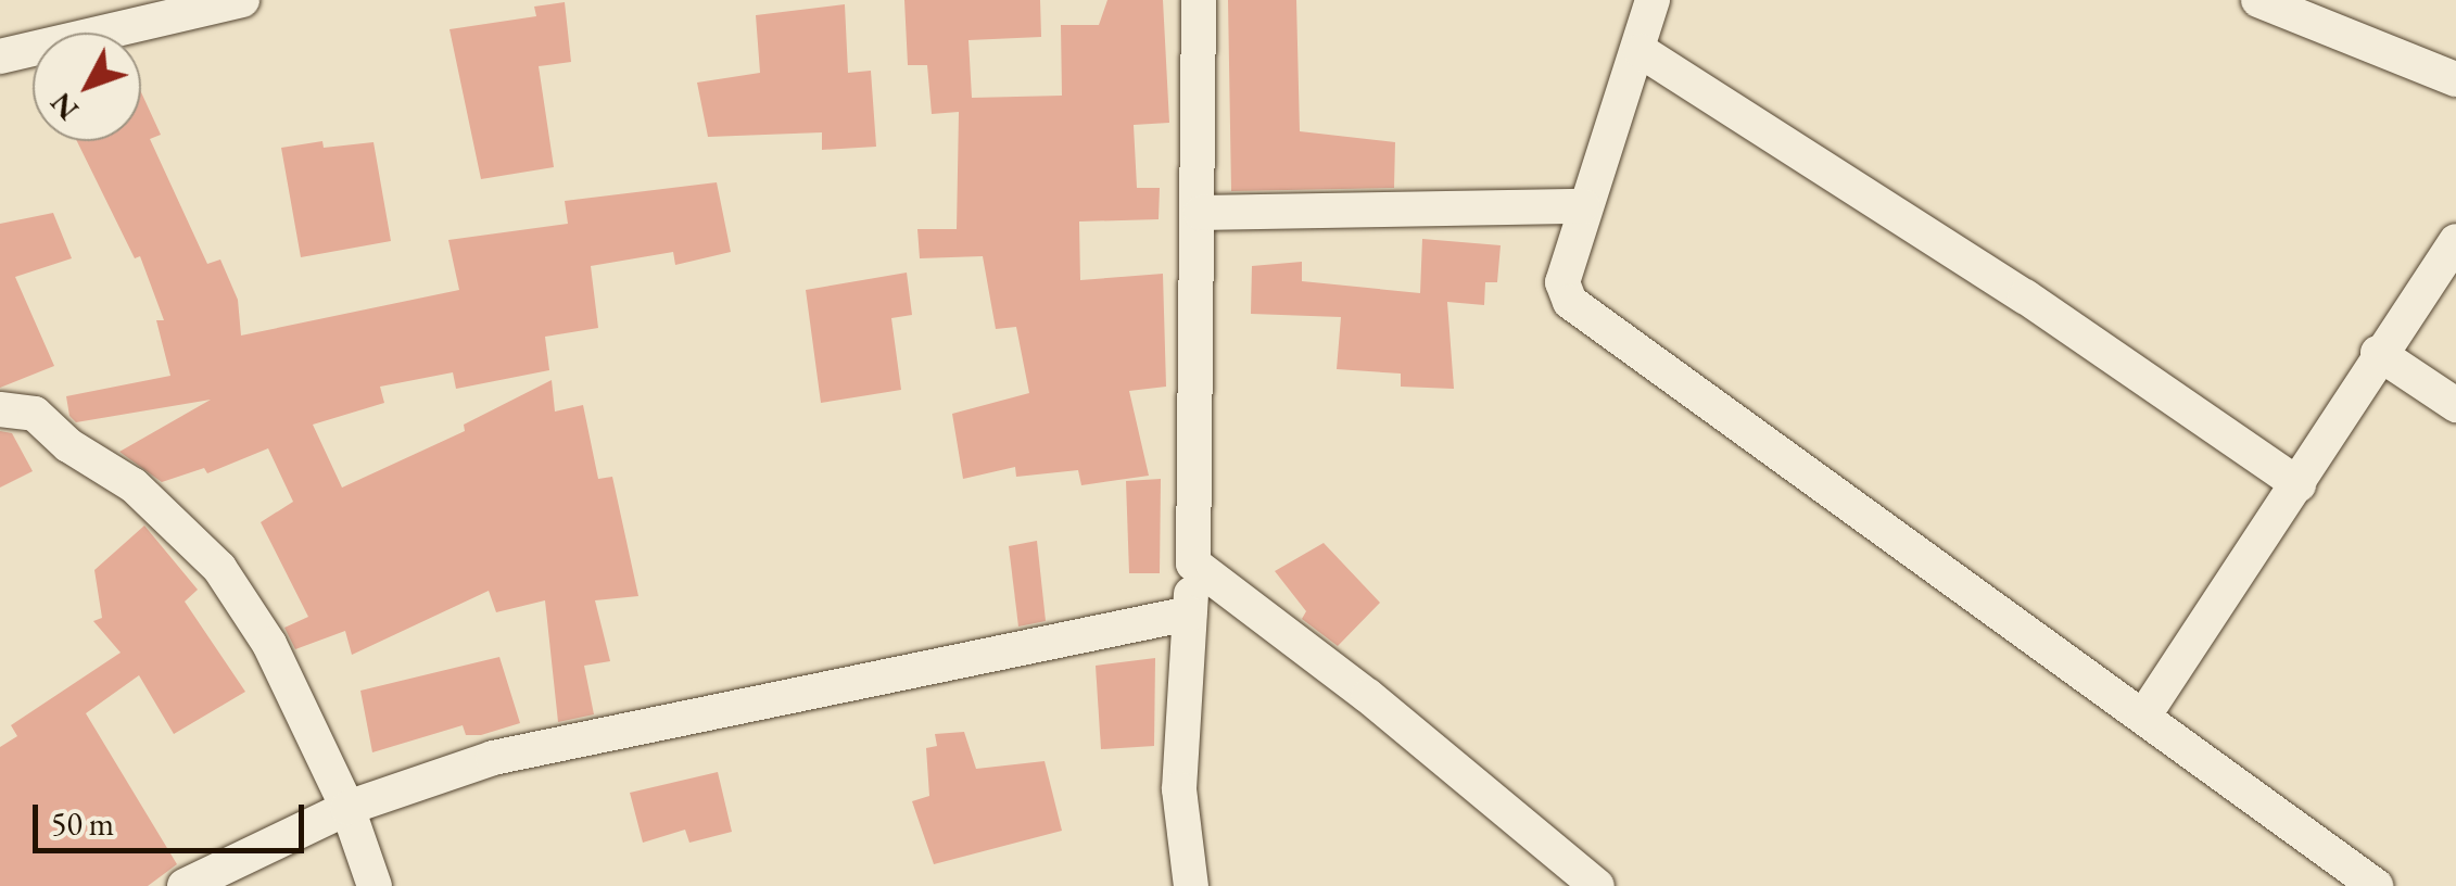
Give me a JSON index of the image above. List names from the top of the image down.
{
  "scale_bar": "50 m",
  "north": "bottom left"
}
